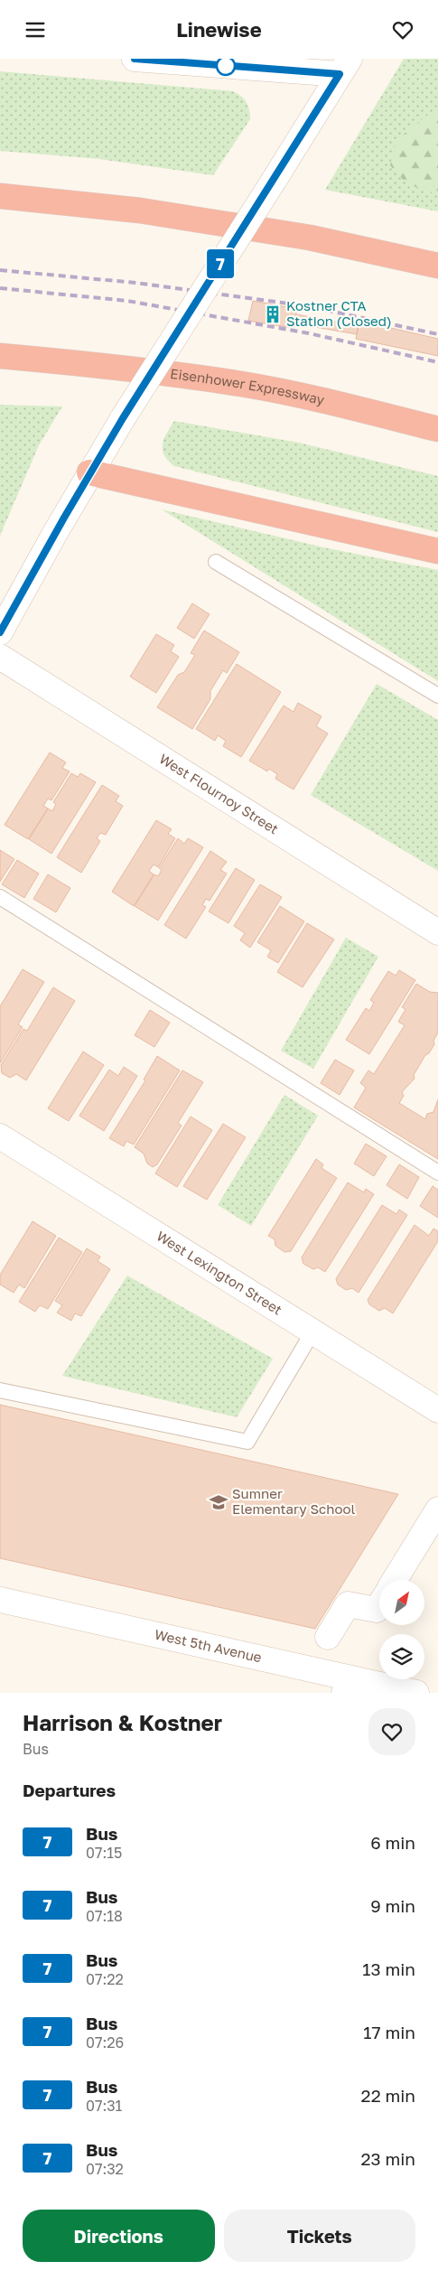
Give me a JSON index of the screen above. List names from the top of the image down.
{
  "streets": {
    "highway": ["Eisenhower Expressway"],
    "street": ["West Flournoy Street", "West Lexington Street", "West 5th Avenue"]
  },
  "places": {
    "building": ["Kostner CTA Station (Closed)"],
    "school or university": ["Sumner Elementary School"]
  },
  "lines": ["bus line 7"],
  "north": "top right",
  "page": {
    "header": "Linewise",
    "on_map": "7",
    "heading": [
      ["Harrison & Kostner", "Bus"],
      "Departures"
    ],
    "list": [
      {
        "mark": "7",
        "name": "Bus",
        "note": "07:15",
        "value": "6 min"
      },
      {
        "mark": "7",
        "name": "Bus",
        "note": "07:18",
        "value": "9 min"
      },
      {
        "mark": "7",
        "name": "Bus",
        "note": "07:22",
        "value": "13 min"
      },
      {
        "mark": "7",
        "name": "Bus",
        "note": "07:26",
        "value": "17 min"
      },
      {
        "mark": "7",
        "name": "Bus",
        "note": "07:31",
        "value": "22 min"
      },
      {
        "mark": "7",
        "name": "Bus",
        "note": "07:32",
        "value": "23 min"
      }
    ],
    "buttons": ["Directions", "Tickets"]
  }
}
